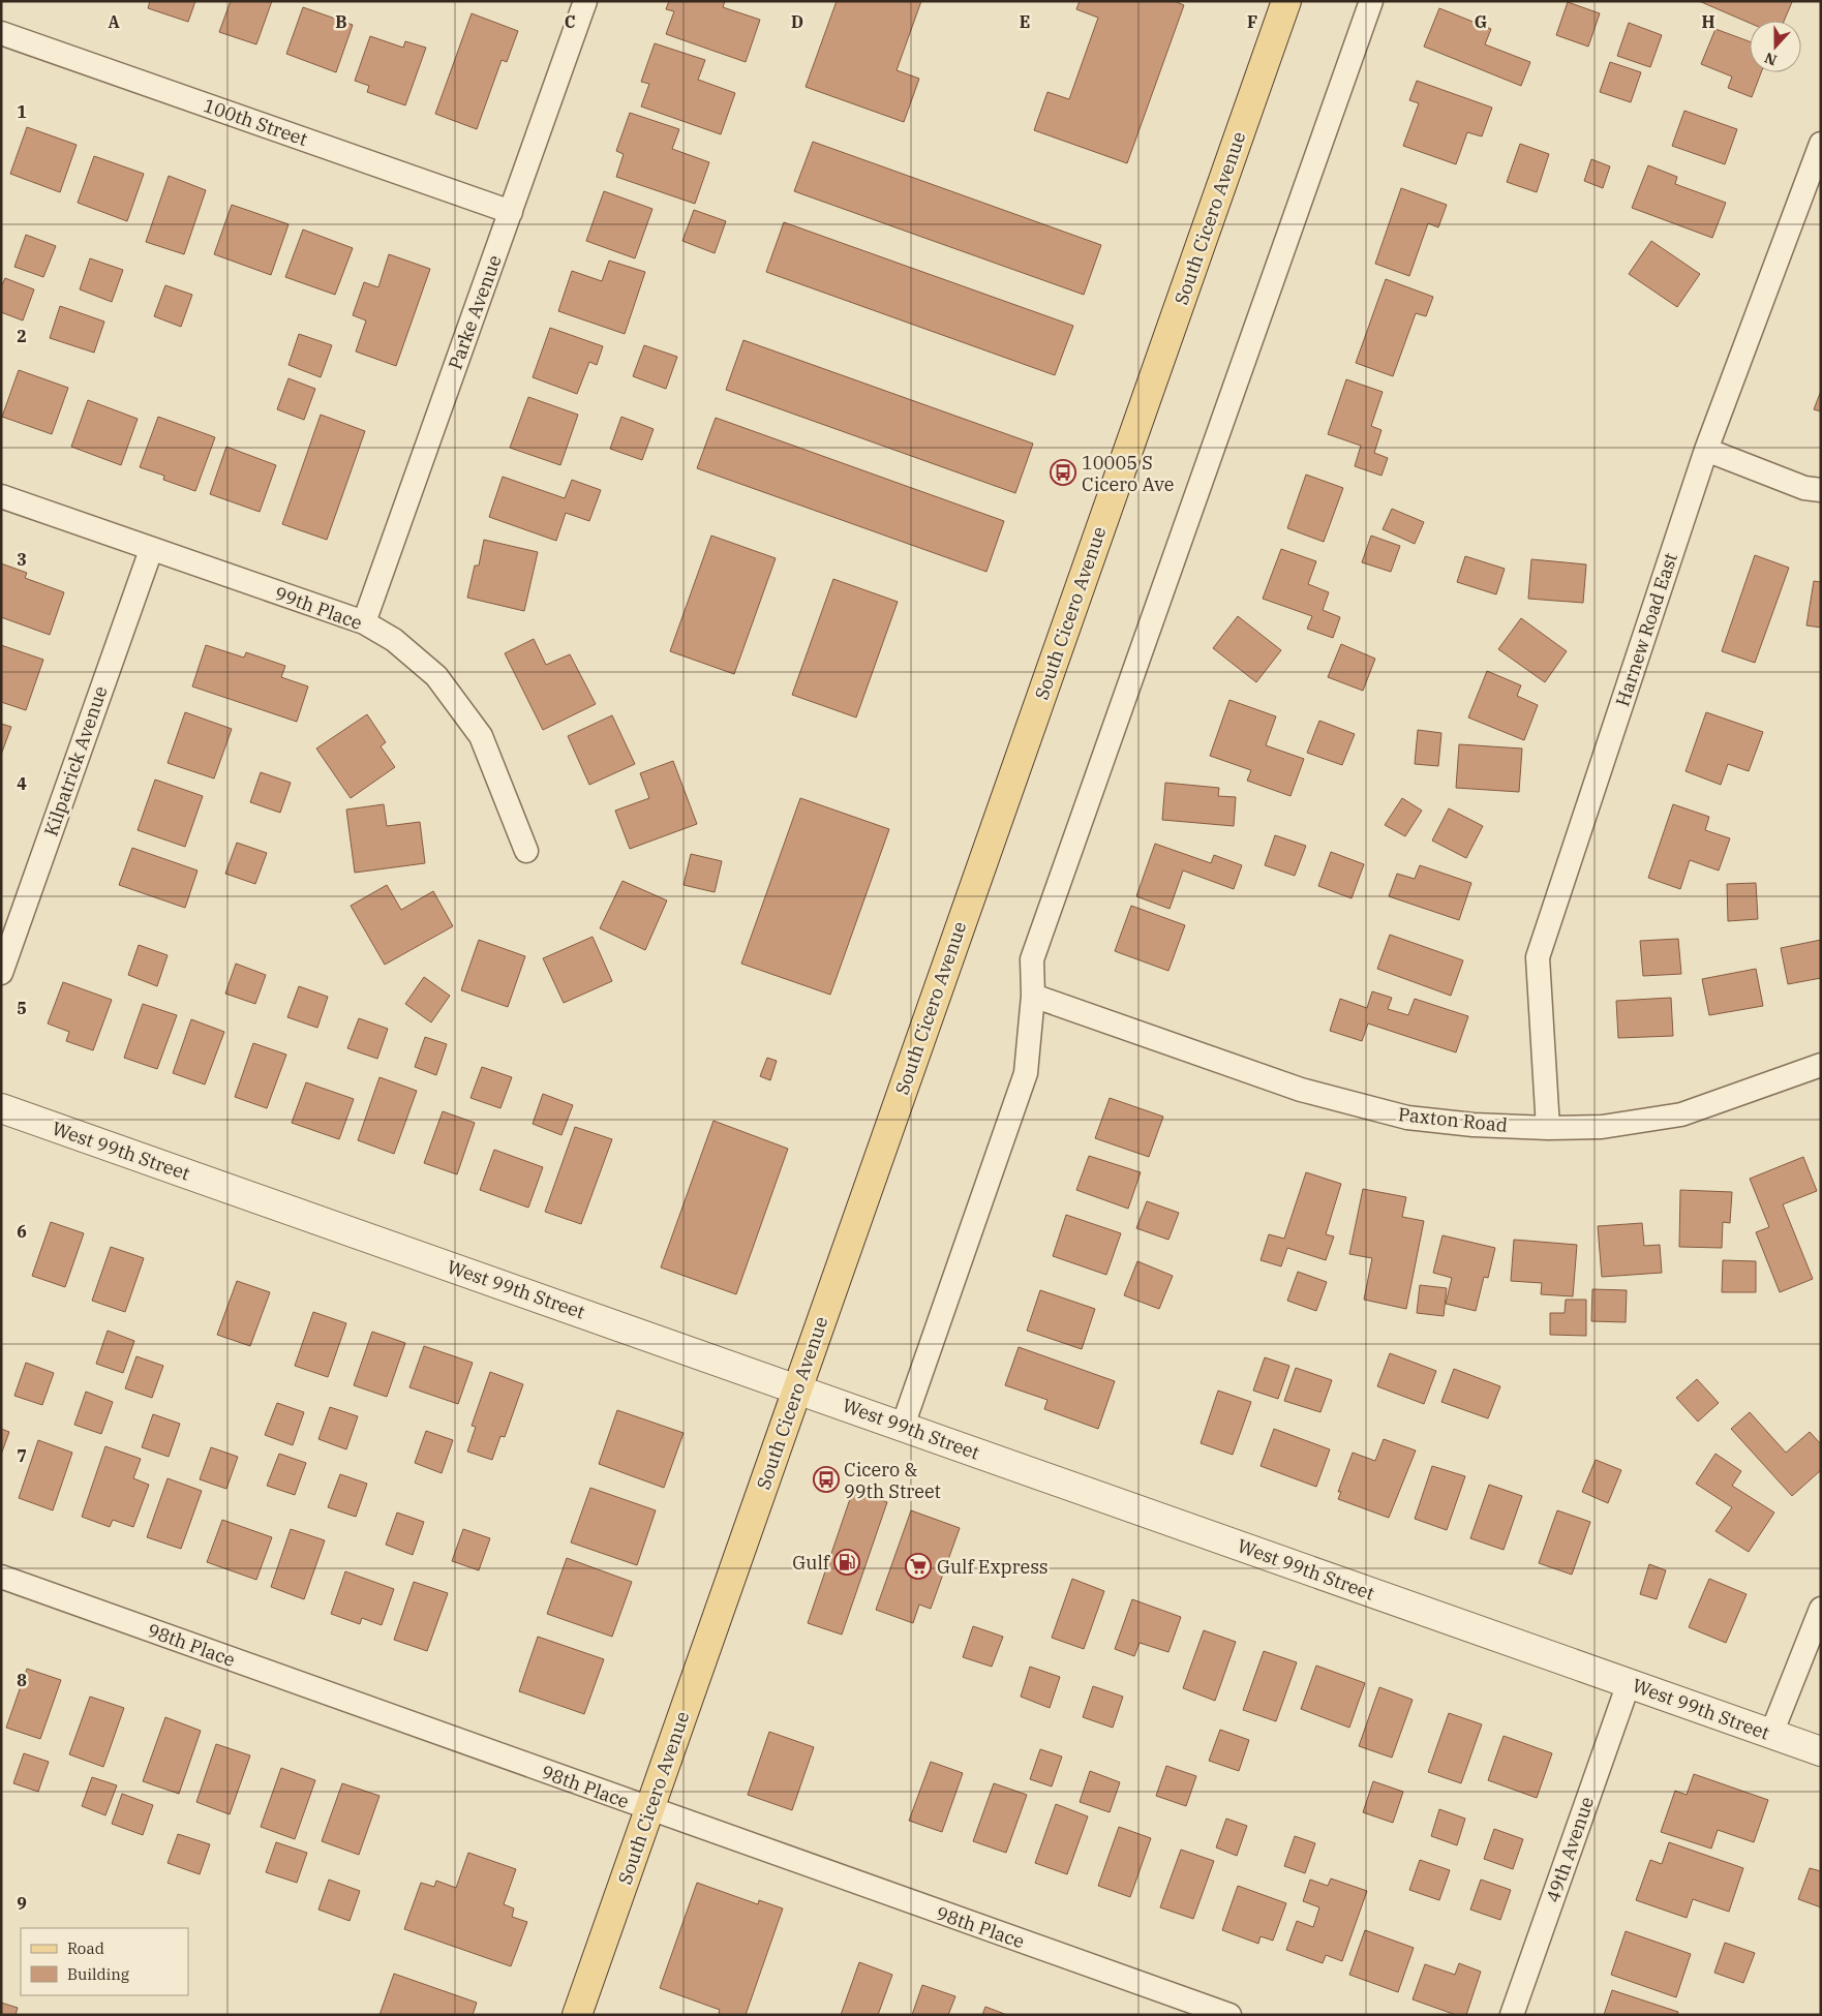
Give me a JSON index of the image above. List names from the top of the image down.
{
  "streets": {
    "main road": ["South Cicero Avenue"],
    "street": [
      "100th Street",
      "Parke Avenue",
      "99th Place",
      "Harnew Road East",
      "Kilpatrick Avenue",
      "Paxton Road",
      "West 99th Street",
      "98th Place",
      "49th Avenue"
    ]
  },
  "crossings": [
    ["100th Street", "Parke Avenue"],
    ["South Cicero Avenue", "West 99th Street"],
    ["South Cicero Avenue", "98th Place"],
    ["Parke Avenue", "99th Place"],
    ["99th Place", "Kilpatrick Avenue"],
    ["Harnew Road East", "Paxton Road"],
    ["West 99th Street", "49th Avenue"]
  ],
  "places": {
    "bus stop": ["10005 S Cicero Ave", "Cicero & 99th Street"],
    "fuel station": ["Gulf"],
    "supermarket": ["Gulf Express"]
  },
  "legend": ["Road", "Building"],
  "north": "bottom",
  "grid": {
    "columns": [
      "A",
      "B",
      "C",
      "D",
      "E",
      "F",
      "G",
      "H"
    ],
    "rows": [
      "1",
      "2",
      "3",
      "4",
      "5",
      "6",
      "7",
      "8",
      "9"
    ]
  }
}
